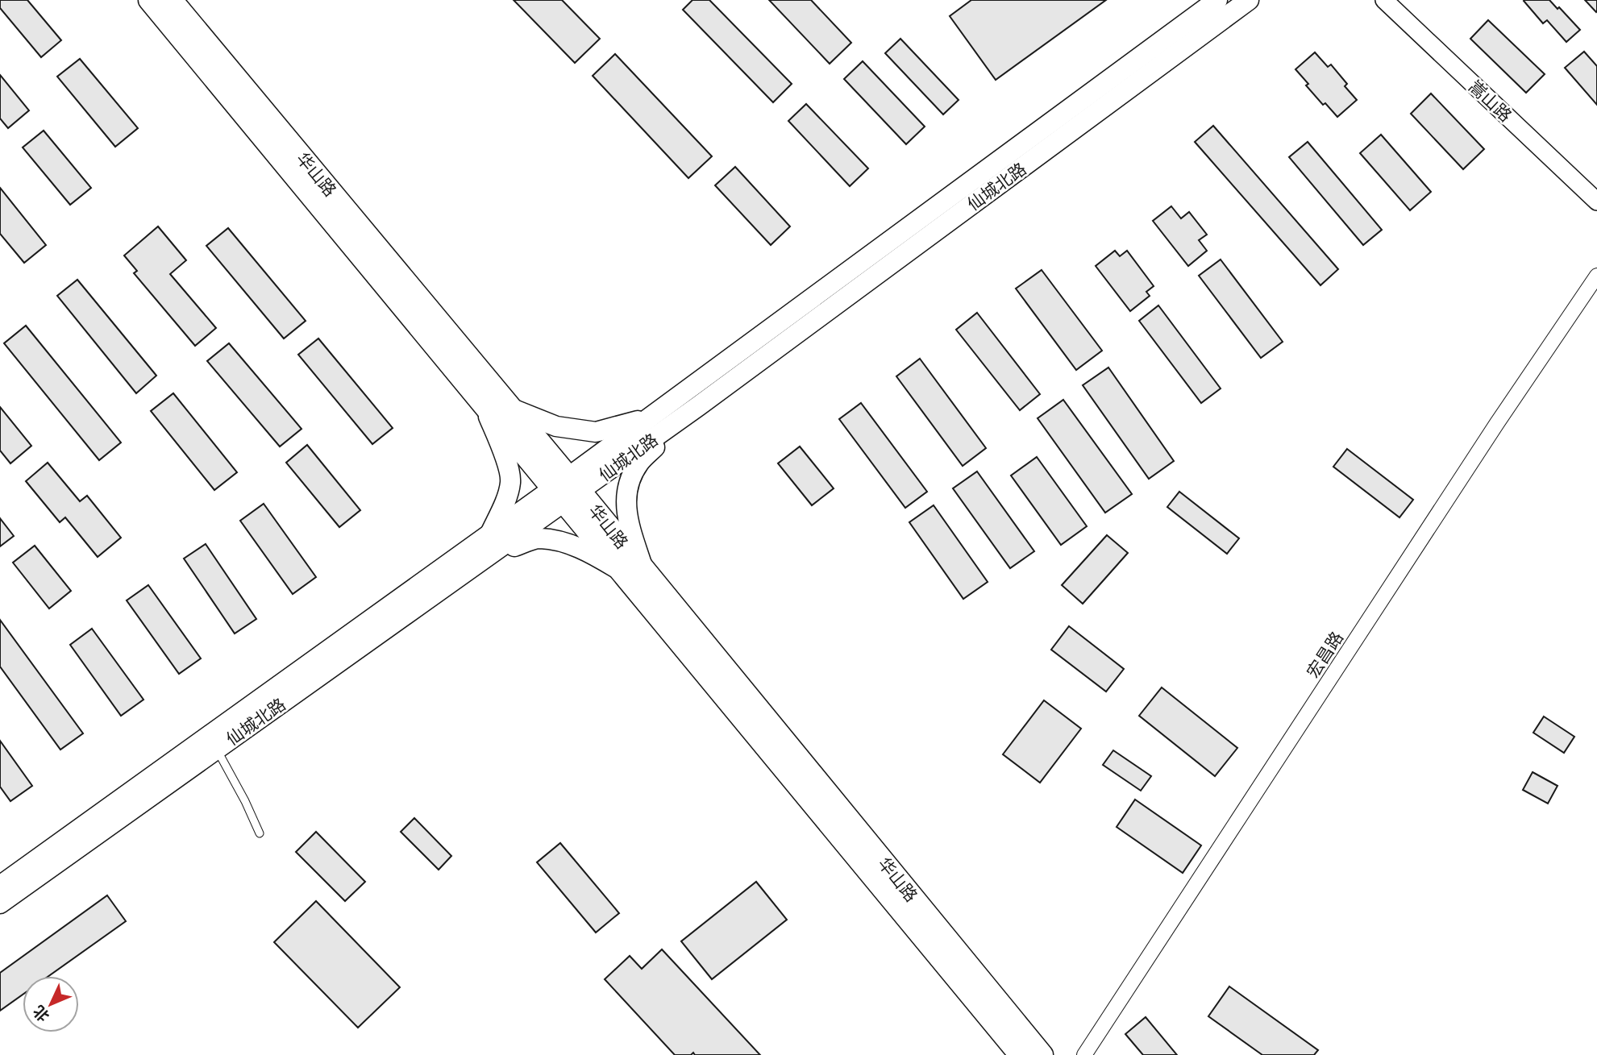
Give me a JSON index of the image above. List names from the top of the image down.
{
  "streets": {
    "main road": ["华山路", "仙城北路"],
    "street": ["嵩山路", "宏昌路"]
  },
  "crossings": [
    ["华山路", "仙城北路"]
  ],
  "north": "bottom left"
}
